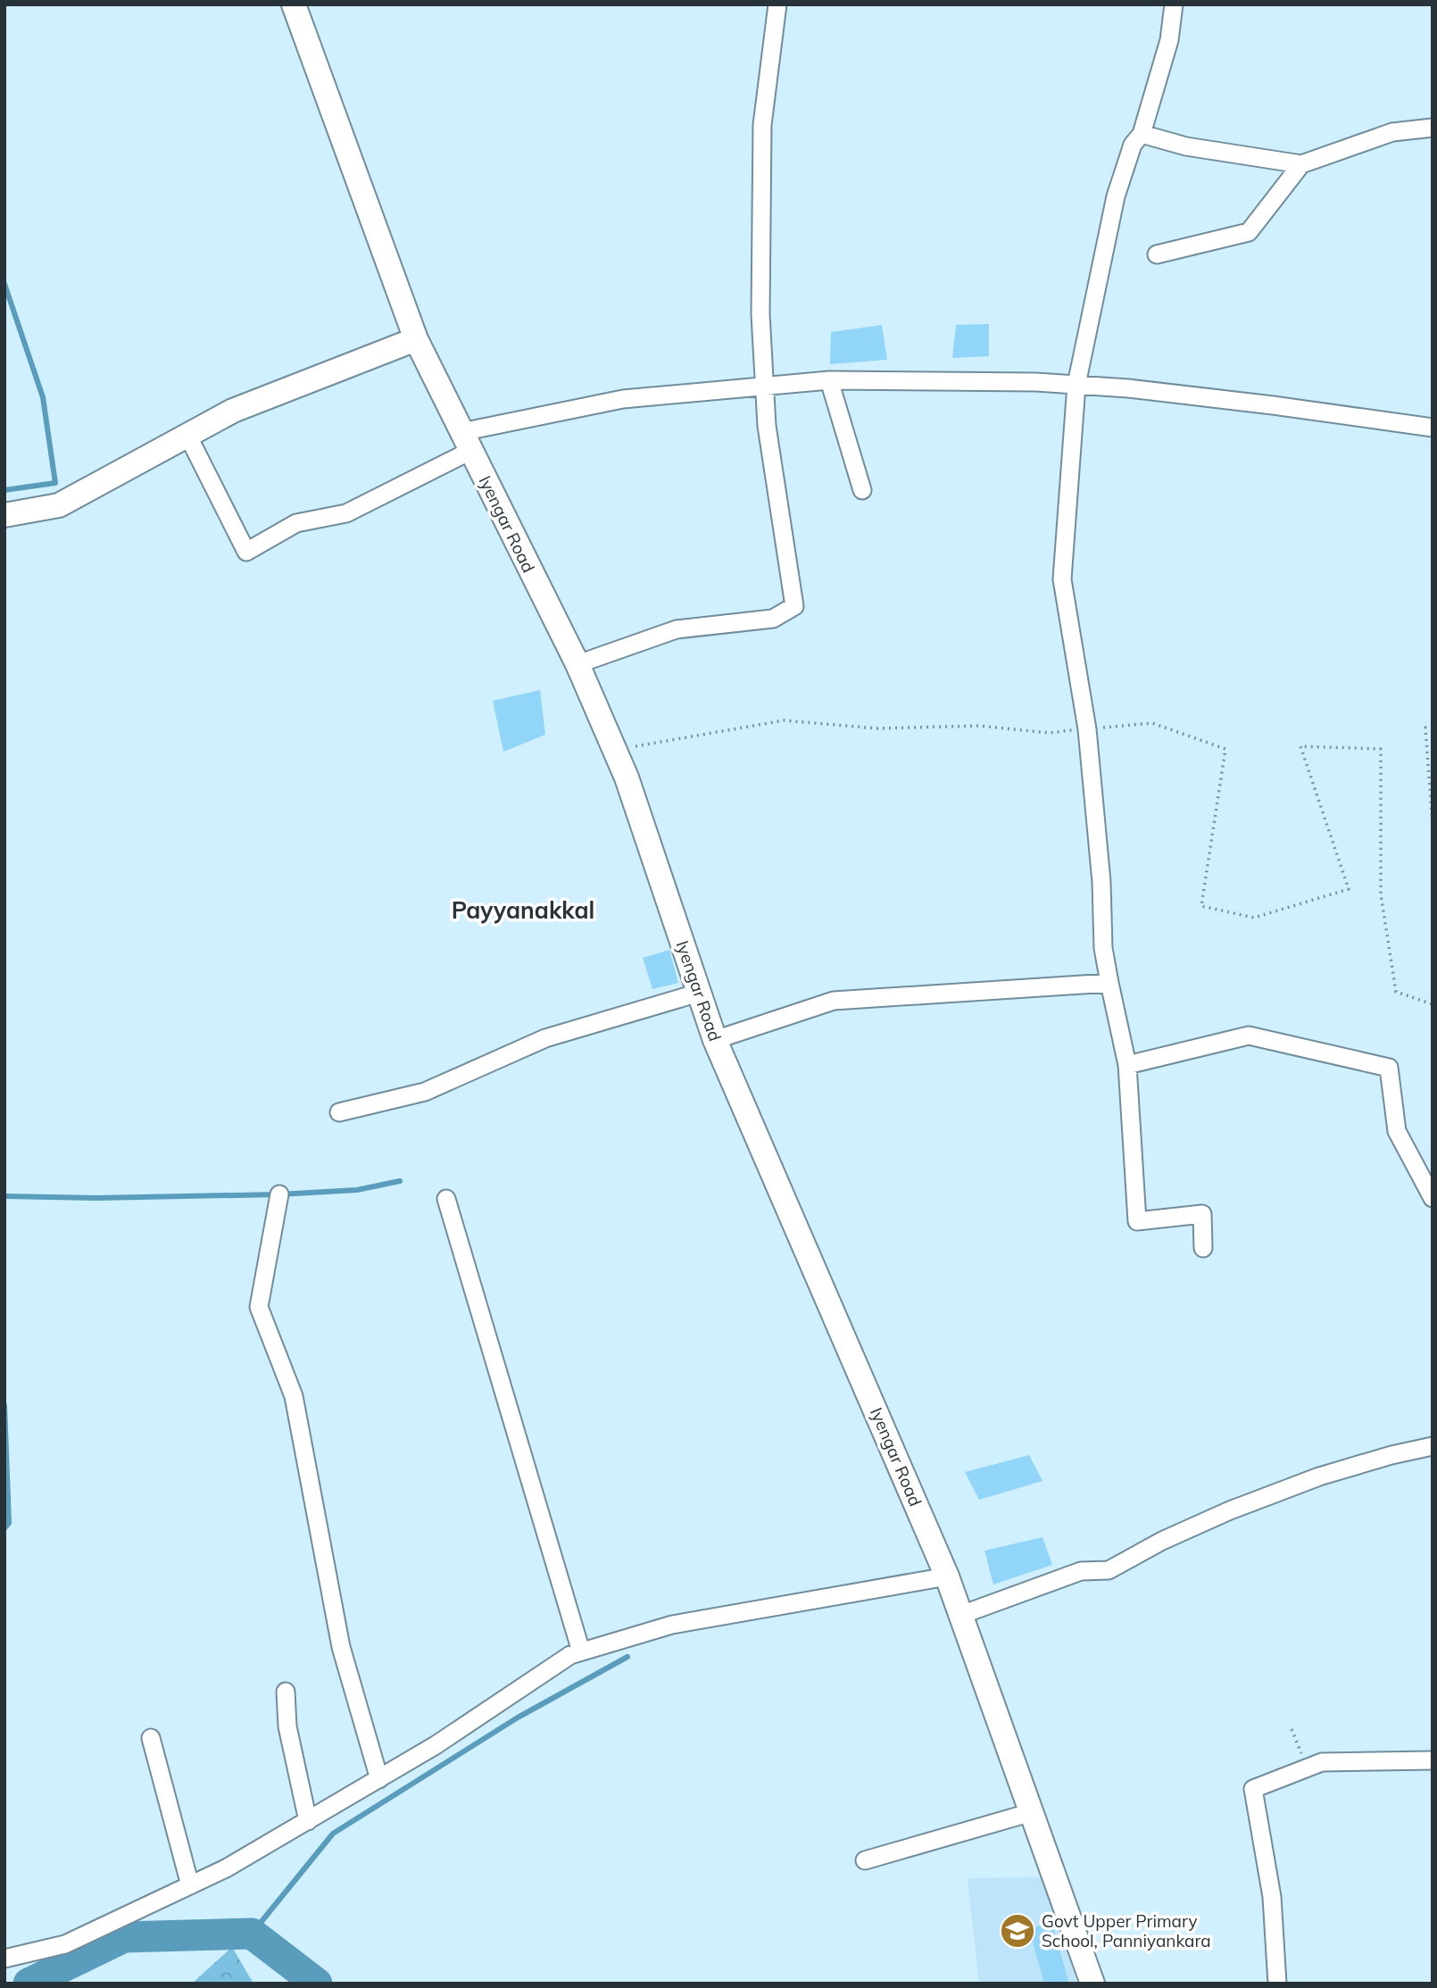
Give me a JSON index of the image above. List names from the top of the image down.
{
  "streets": {
    "main road": ["Iyengar Road"]
  },
  "districts": ["Payyanakkal"],
  "places": {
    "school or university": ["Govt Upper Primary School, Panniyankara"]
  }
}
